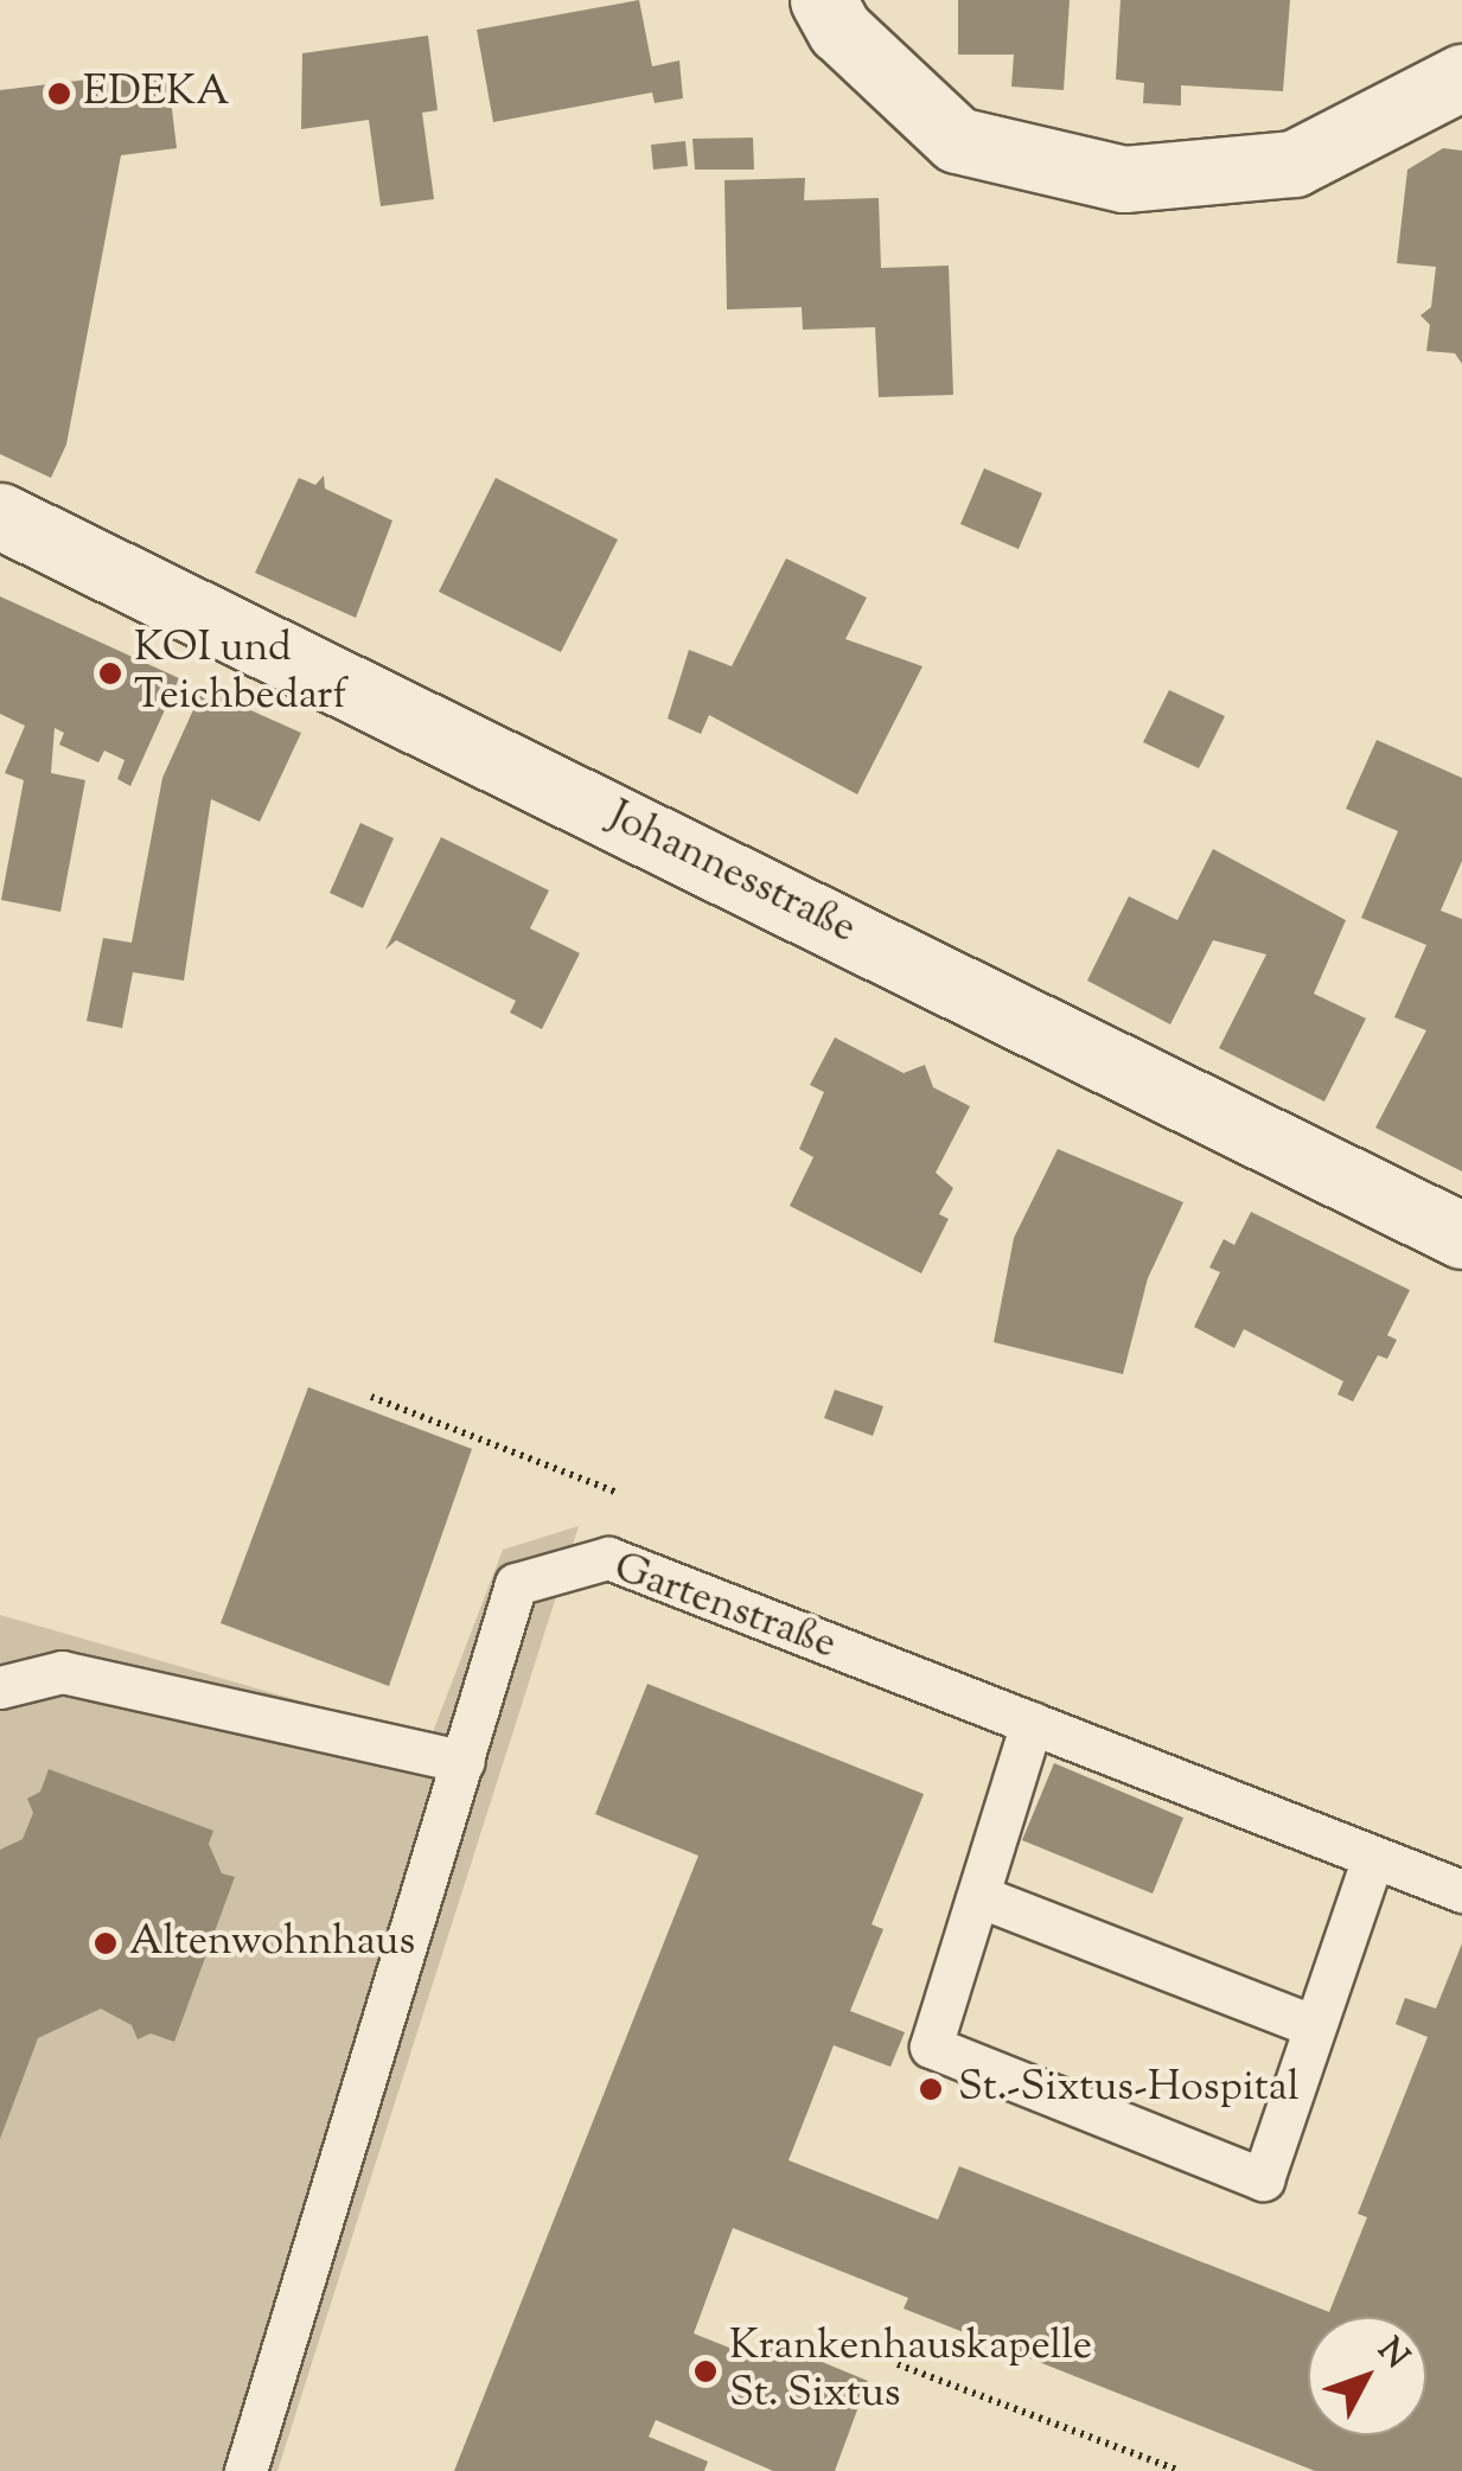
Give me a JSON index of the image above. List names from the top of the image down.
{
  "streets": {
    "street": ["Johannesstraße"],
    "lane": ["Gartenstraße"]
  },
  "places": [
    "EDEKA",
    "KOI und Teichbedarf",
    "Altenwohnhaus",
    "St.-Sixtus-Hospital",
    "Krankenhauskapelle St. Sixtus"
  ],
  "north": "top right"
}
